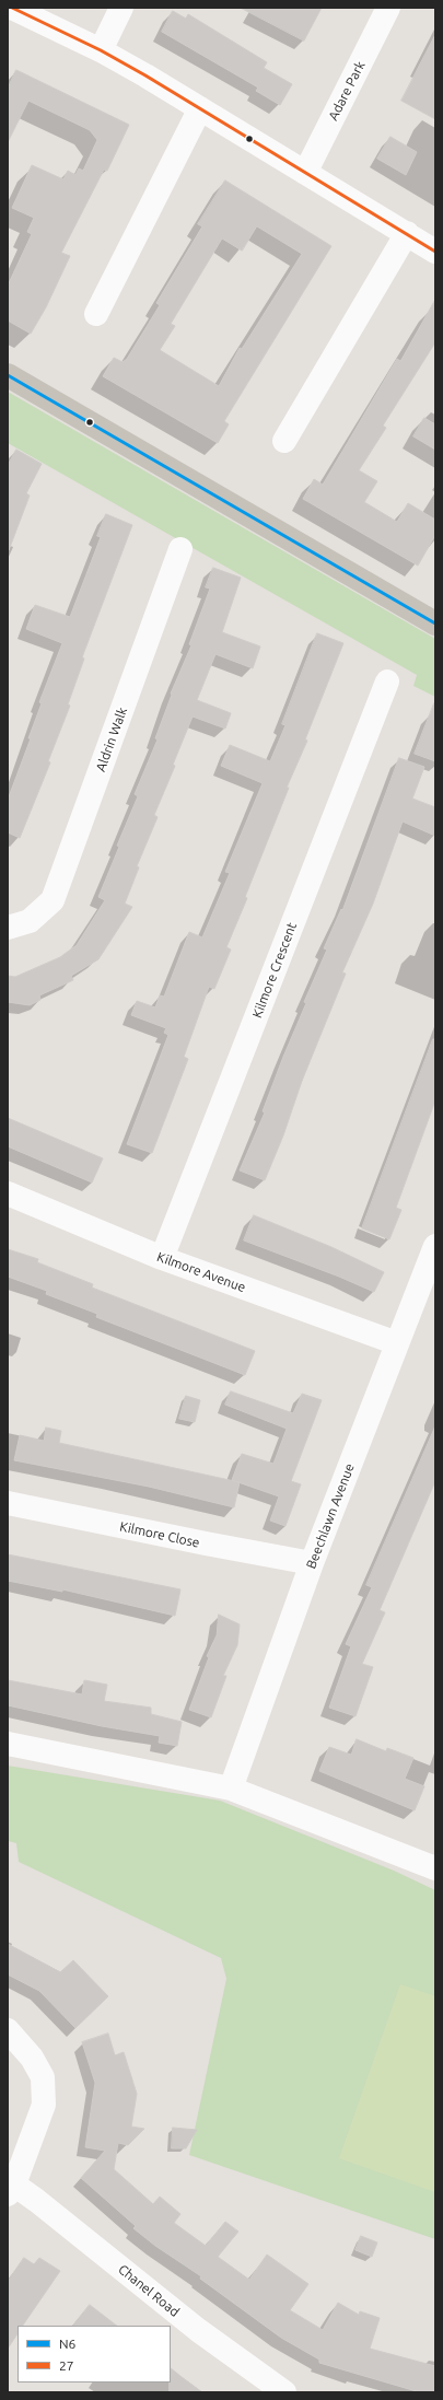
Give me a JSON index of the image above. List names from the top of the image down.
{
  "streets": {
    "street": [
      "Adare Park",
      "Aldrin Walk",
      "Kilmore Crescent",
      "Kilmore Avenue",
      "Beechlawn Avenue",
      "Kilmore Close",
      "Chanel Road"
    ]
  },
  "crossings": [
    ["Kilmore Crescent", "Kilmore Avenue"],
    ["Kilmore Avenue", "Beechlawn Avenue"],
    ["Beechlawn Avenue", "Kilmore Close"]
  ],
  "lines": ["transit line 27", "transit line N6"],
  "legend": ["N6", "27"]
}
